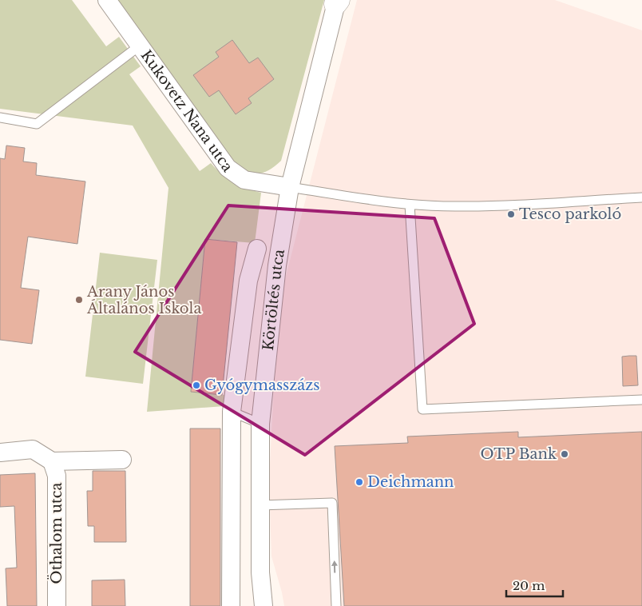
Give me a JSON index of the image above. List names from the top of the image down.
{
  "streets": {
    "street": ["Kukovetz Nana utca", "Körtöltés utca", "Öthalom utca"]
  },
  "crossings": [
    ["Kukovetz Nana utca", "Körtöltés utca"]
  ],
  "places": [
    "Tesco parkoló",
    "Arany János Általános Iskola",
    "Gyógymasszázs",
    "OTP Bank",
    "Deichmann"
  ],
  "scale_bar": "20 m"
}
